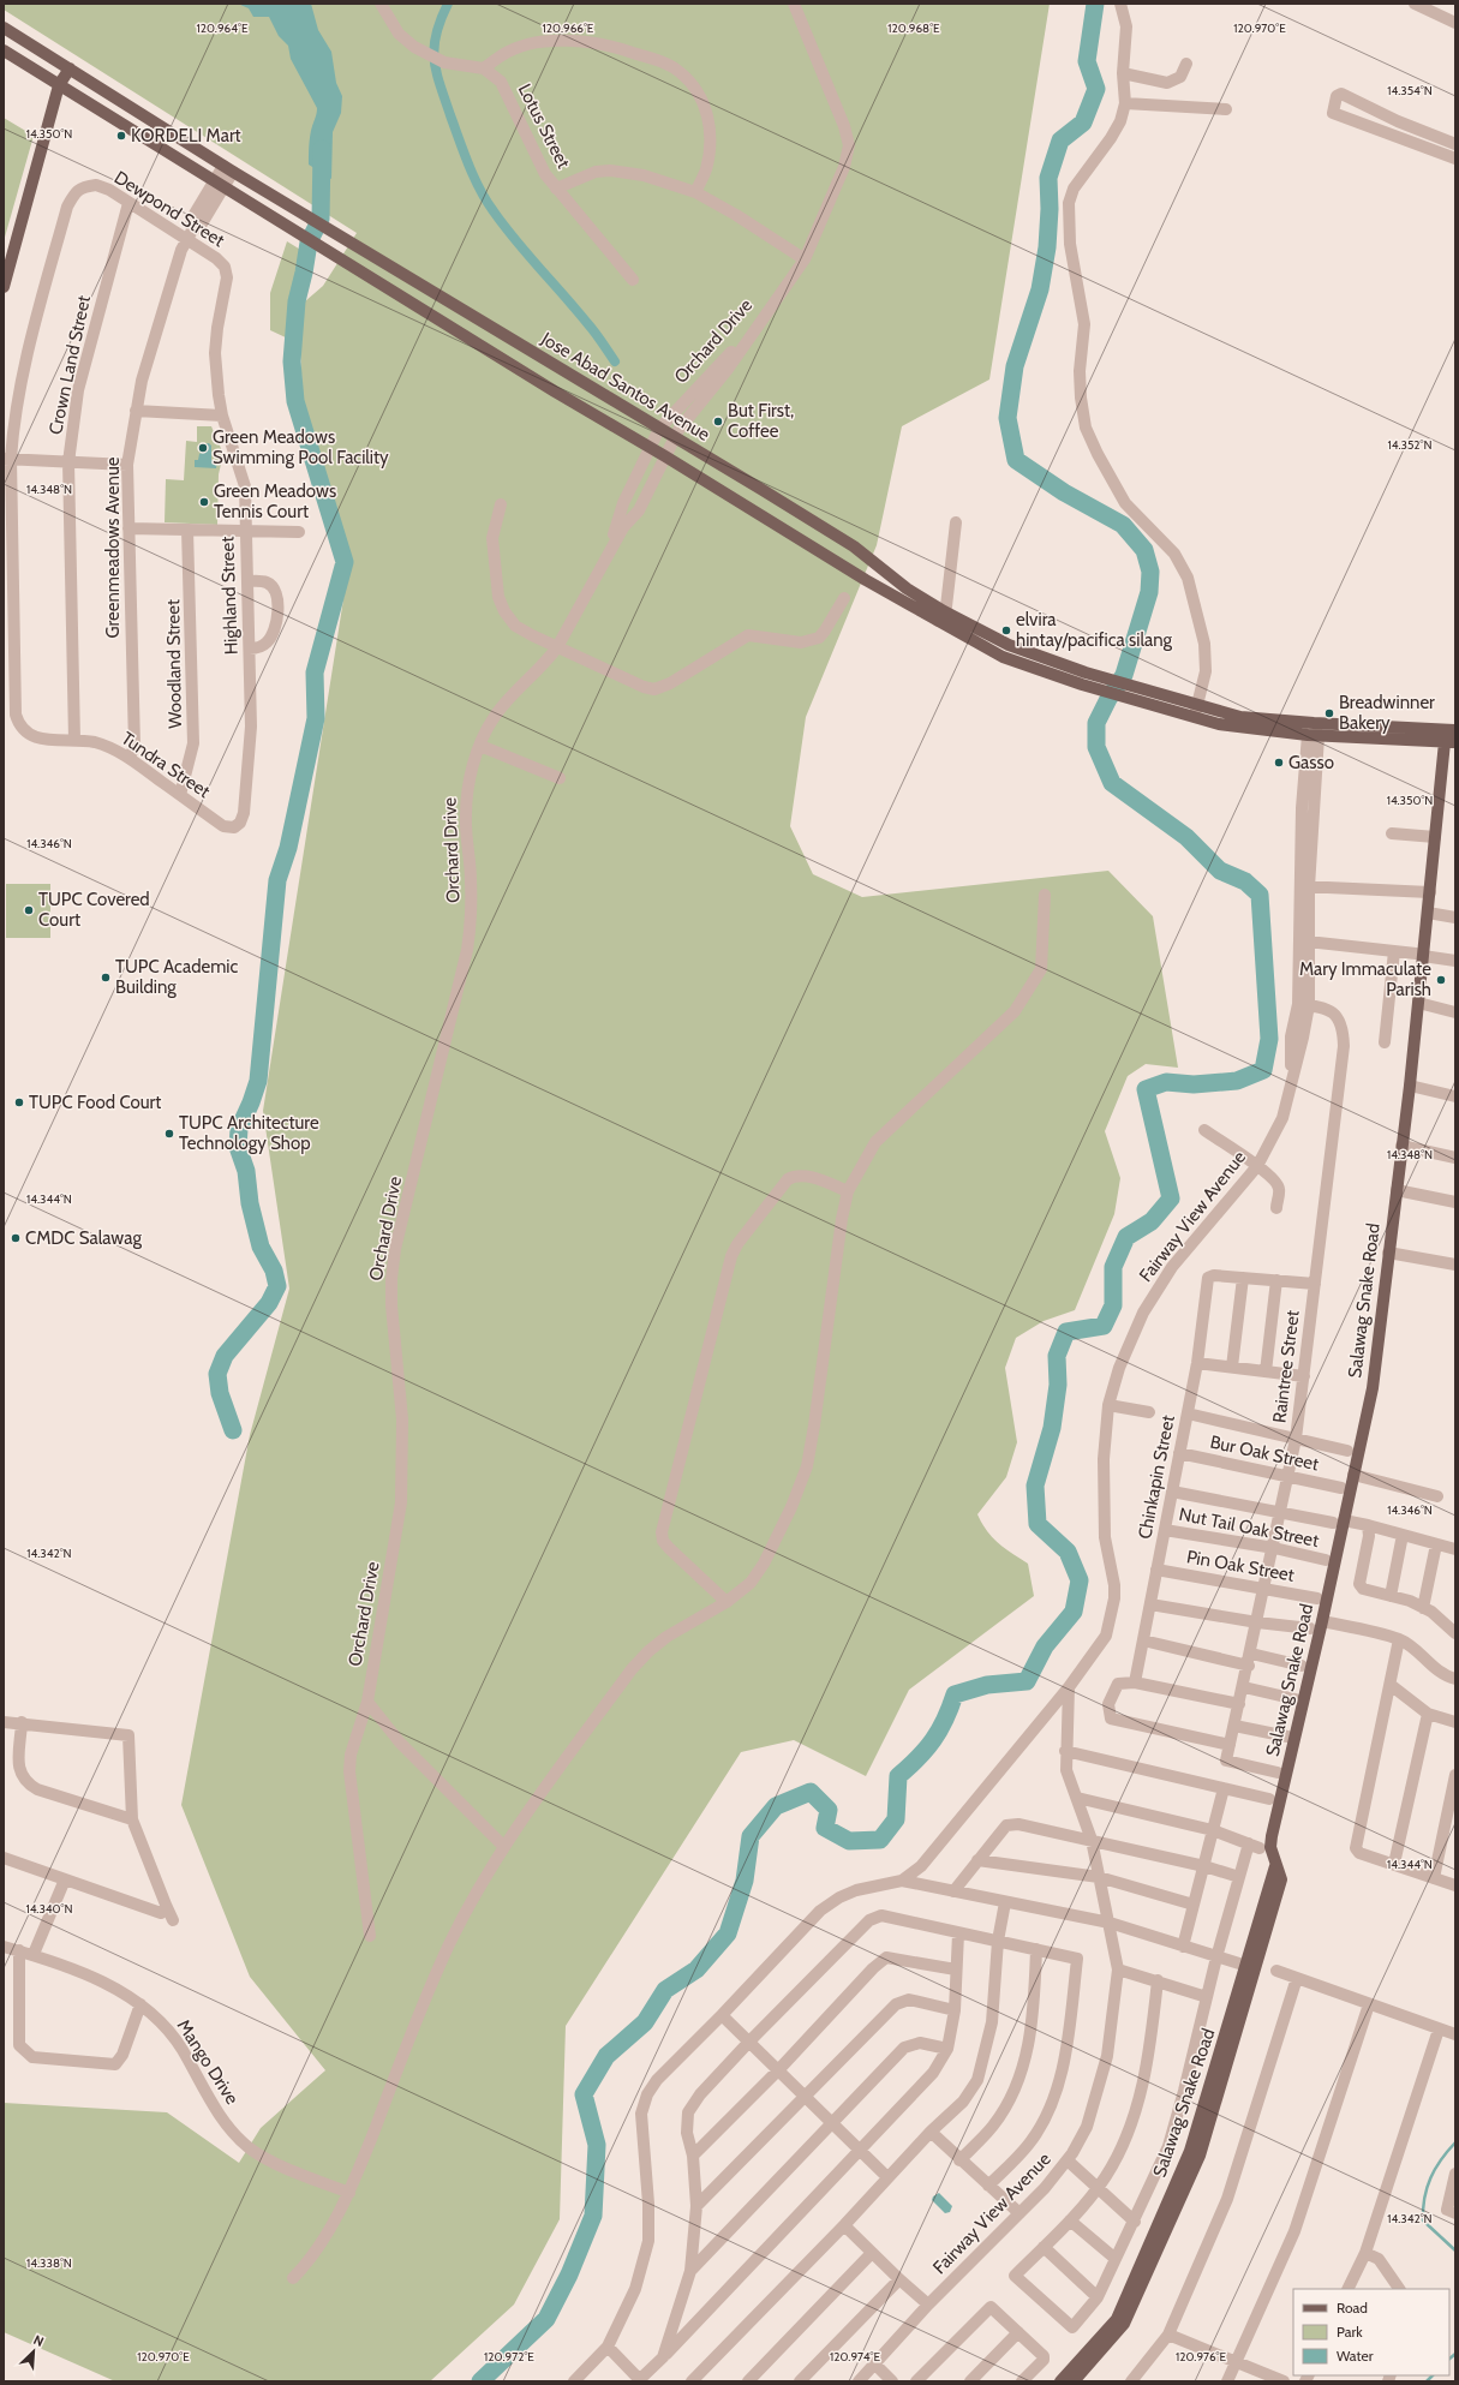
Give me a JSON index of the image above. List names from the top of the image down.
{
  "streets": {
    "main road": ["Jose Abad Santos Avenue", "Salawag Snake Road"],
    "street": [
      "Lotus Street",
      "Dewpond Street",
      "Orchard Drive",
      "Crown Land Street",
      "Greenmeadows Avenue",
      "Highland Street",
      "Woodland Street",
      "Tundra Street",
      "Fairway View Avenue",
      "Raintree Street",
      "Bur Oak Street",
      "Chinkapin Street",
      "Nut Tail Oak Street",
      "Pin Oak Street",
      "Mango Drive"
    ]
  },
  "crossings": [
    ["Dewpond Street", "Crown Land Street"],
    ["Dewpond Street", "Greenmeadows Avenue"],
    ["Dewpond Street", "Highland Street"],
    ["Dewpond Street", "Tundra Street"],
    ["Orchard Drive", "Jose Abad Santos Avenue"],
    ["Crown Land Street", "Tundra Street"],
    ["Jose Abad Santos Avenue", "Greenmeadows Avenue"],
    ["Jose Abad Santos Avenue", "Fairway View Avenue"],
    ["Jose Abad Santos Avenue", "Salawag Snake Road"],
    ["Greenmeadows Avenue", "Tundra Street"],
    ["Highland Street", "Tundra Street"],
    ["Woodland Street", "Tundra Street"],
    ["Fairway View Avenue", "Raintree Street"],
    ["Raintree Street", "Bur Oak Street"],
    ["Raintree Street", "Nut Tail Oak Street"],
    ["Raintree Street", "Pin Oak Street"],
    ["Bur Oak Street", "Chinkapin Street"],
    ["Chinkapin Street", "Nut Tail Oak Street"],
    ["Chinkapin Street", "Pin Oak Street"]
  ],
  "places": [
    "KORDELI Mart",
    "But First, Coffee",
    "Green Meadows Swimming Pool Facility",
    "Green Meadows Tennis Court",
    "elvira hintay/pacifica silang",
    "Breadwinner Bakery",
    "Gasso",
    "TUPC Covered Court",
    "TUPC Academic Building",
    "Mary Immaculate Parish",
    "TUPC Food Court",
    "TUPC Architecture Technology Shop",
    "CMDC Salawag"
  ],
  "legend": ["Road", "Park", "Water"],
  "north": "top right",
  "coordinates": [
    "120.964°E",
    "120.966°E",
    "120.968°E",
    "120.970°E",
    "14.354°N",
    "14.350°N",
    "14.352°N",
    "14.348°N",
    "14.346°N",
    "14.344°N",
    "14.342°N",
    "14.340°N",
    "14.338°N",
    "120.972°E",
    "120.974°E",
    "120.976°E"
  ]
}
